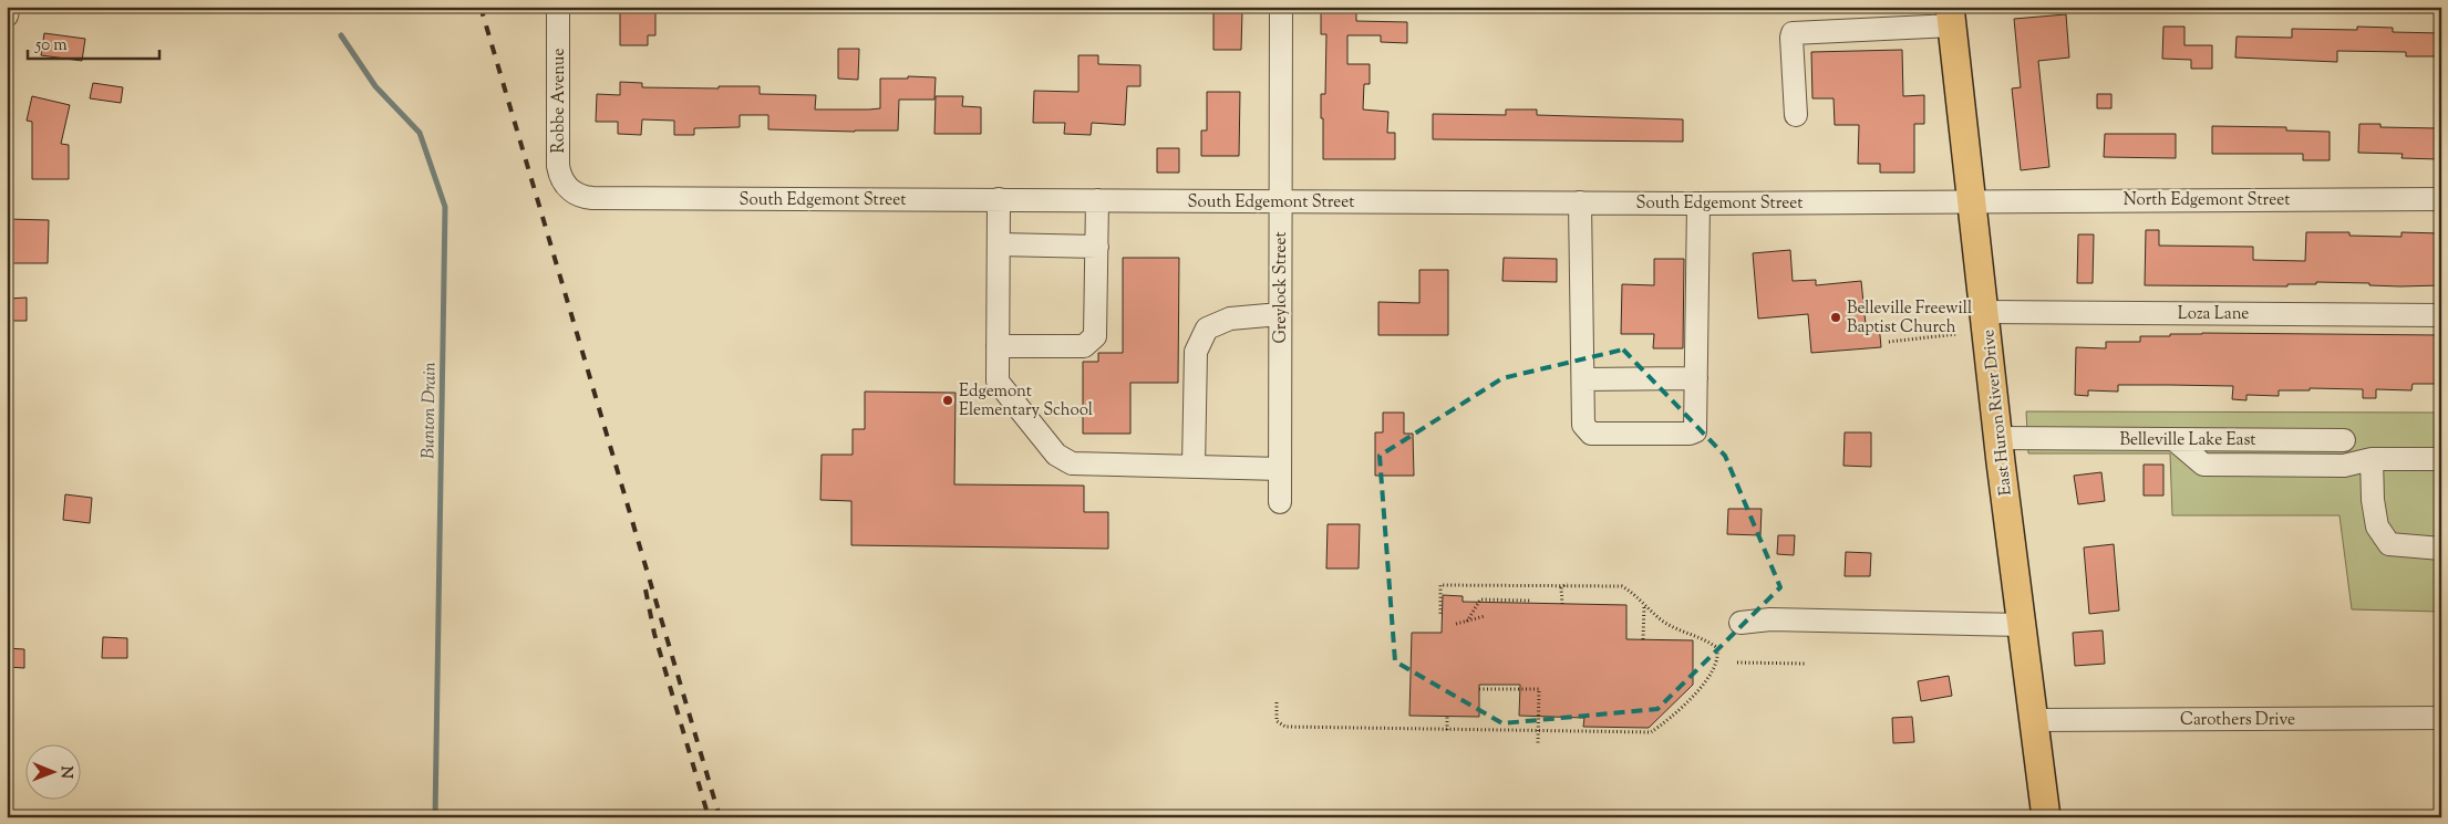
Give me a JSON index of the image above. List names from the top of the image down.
{
  "streets": {
    "main road": ["East Huron River Drive"],
    "street": [
      "Robbe Avenue",
      "South Edgemont Street",
      "North Edgemont Street",
      "Greylock Street",
      "Loza Lane",
      "Belleville Lake East",
      "Carothers Drive"
    ]
  },
  "crossings": [
    ["Robbe Avenue", "South Edgemont Street"],
    ["South Edgemont Street", "North Edgemont Street"],
    ["South Edgemont Street", "Greylock Street"],
    ["South Edgemont Street", "East Huron River Drive"],
    ["North Edgemont Street", "East Huron River Drive"],
    ["Loza Lane", "East Huron River Drive"],
    ["East Huron River Drive", "Belleville Lake East"],
    ["East Huron River Drive", "Carothers Drive"]
  ],
  "water": ["Bunton Drain"],
  "places": ["Belleville Freewill Baptist Church", "Edgemont Elementary School"],
  "scale_bar": "50 m",
  "north": "right"
}
